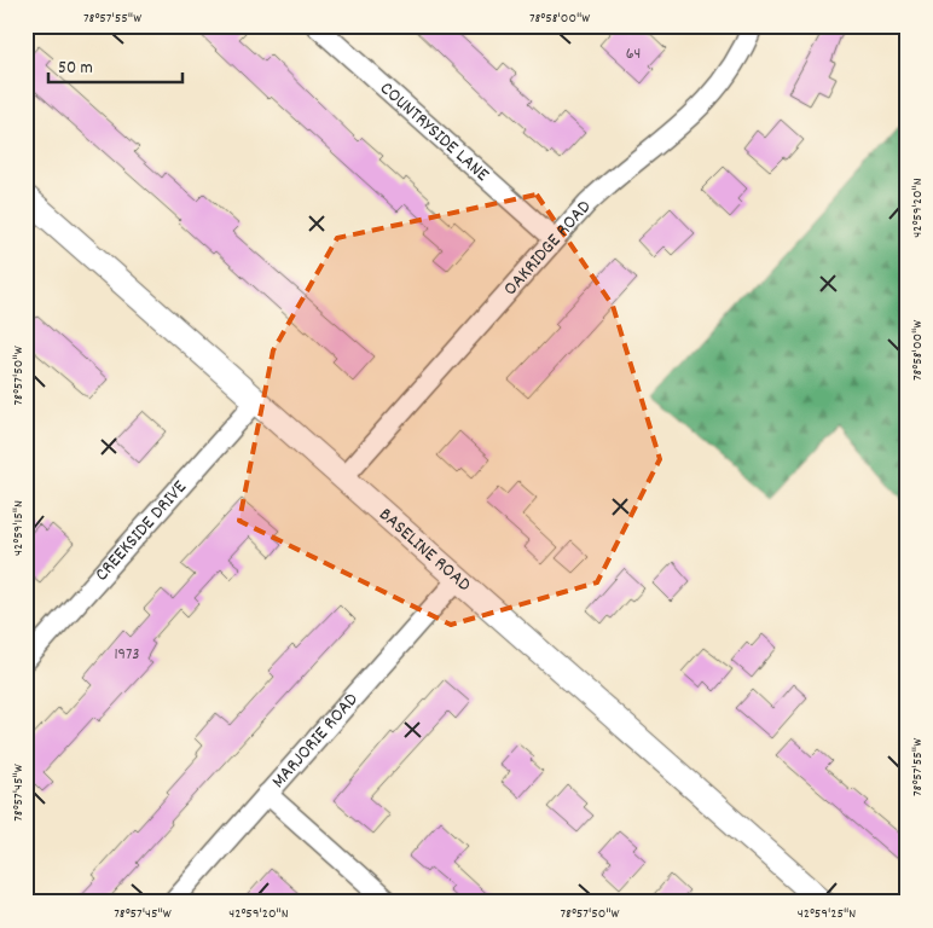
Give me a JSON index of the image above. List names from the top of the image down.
{
  "streets": {
    "street": [
      "COUNTRYSIDE LANE",
      "OAKRIDGE ROAD",
      "CREEKSIDE DRIVE",
      "BASELINE ROAD",
      "MARJORIE ROAD"
    ]
  },
  "crossings": [
    ["COUNTRYSIDE LANE", "OAKRIDGE ROAD"],
    ["OAKRIDGE ROAD", "BASELINE ROAD"],
    ["CREEKSIDE DRIVE", "BASELINE ROAD"],
    ["BASELINE ROAD", "MARJORIE ROAD"]
  ],
  "house_numbers": ["64", "1973"],
  "scale_bar": "50 m",
  "coordinates": [
    "78°57'55\"W",
    "78°58'00\"W",
    "42°59'20\"N",
    "78°57'50\"W",
    "42°59'15\"N",
    "78°57'45\"W",
    "42°59'25\"N"
  ]
}
